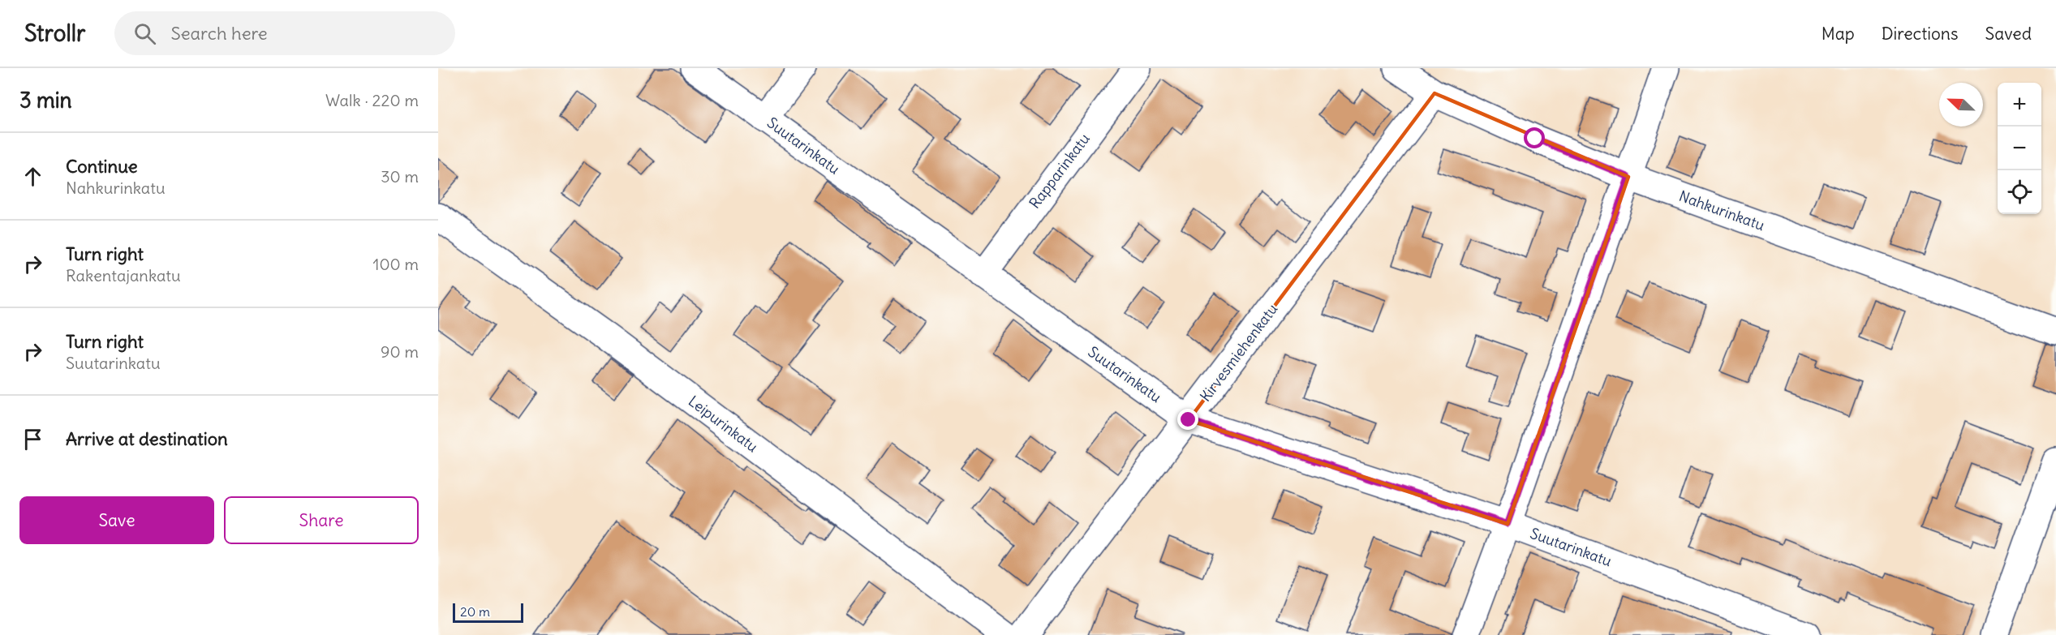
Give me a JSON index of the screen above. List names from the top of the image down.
{
  "streets": {
    "street": [
      "Suutarinkatu",
      "Rapparinkatu",
      "Nahkurinkatu",
      "Kirvesmiehenkatu",
      "Leipurinkatu"
    ]
  },
  "crossings": [
    ["Suutarinkatu", "Rapparinkatu"],
    ["Suutarinkatu", "Kirvesmiehenkatu"],
    ["Nahkurinkatu", "Kirvesmiehenkatu"]
  ],
  "scale_bar": "20 m",
  "north": "top left",
  "page": {
    "header": "Strollr",
    "search": "Search here",
    "nav": ["Map", "Directions", "Saved"],
    "heading": ["3 min", "Walk · 220 m"],
    "map_buttons": ["+", "−"],
    "list": [
      ["Continue", "Nahkurinkatu", "30 m"],
      ["Turn right", "Rakentajankatu", "100 m"],
      ["Turn right", "Suutarinkatu", "90 m"],
      "Arrive at destination"
    ],
    "buttons": ["Save", "Share"],
    "scale": "20 m"
  }
}
